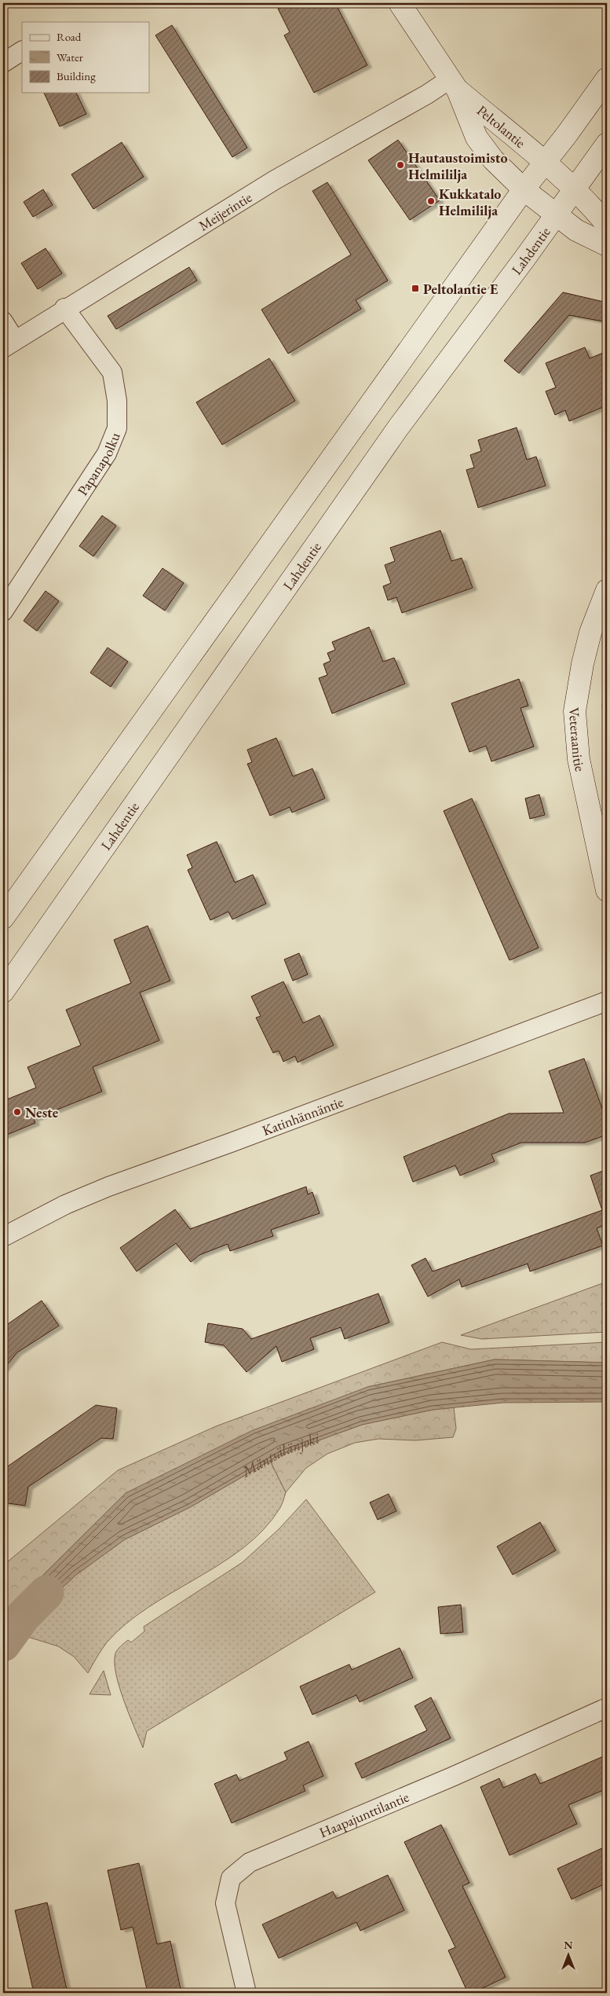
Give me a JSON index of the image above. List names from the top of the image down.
{
  "streets": {
    "main road": ["Peltolantie", "Lahdentie", "Veteraanitie"],
    "street": [
      "Meijerintie",
      "Papanapolku",
      "Katinhännäntie",
      "Haapajunttilantie"
    ]
  },
  "crossings": [
    ["Peltolantie", "Meijerintie"],
    ["Meijerintie", "Papanapolku"]
  ],
  "water": ["Mäntsälänjoki"],
  "places": {
    "other": ["Hautaustoimisto Helmililja", "Kukkatalo Helmililja", "Neste"],
    "transit": ["Peltolantie E"]
  },
  "legend": ["Road", "Water", "Building"],
  "north": "top"
}
